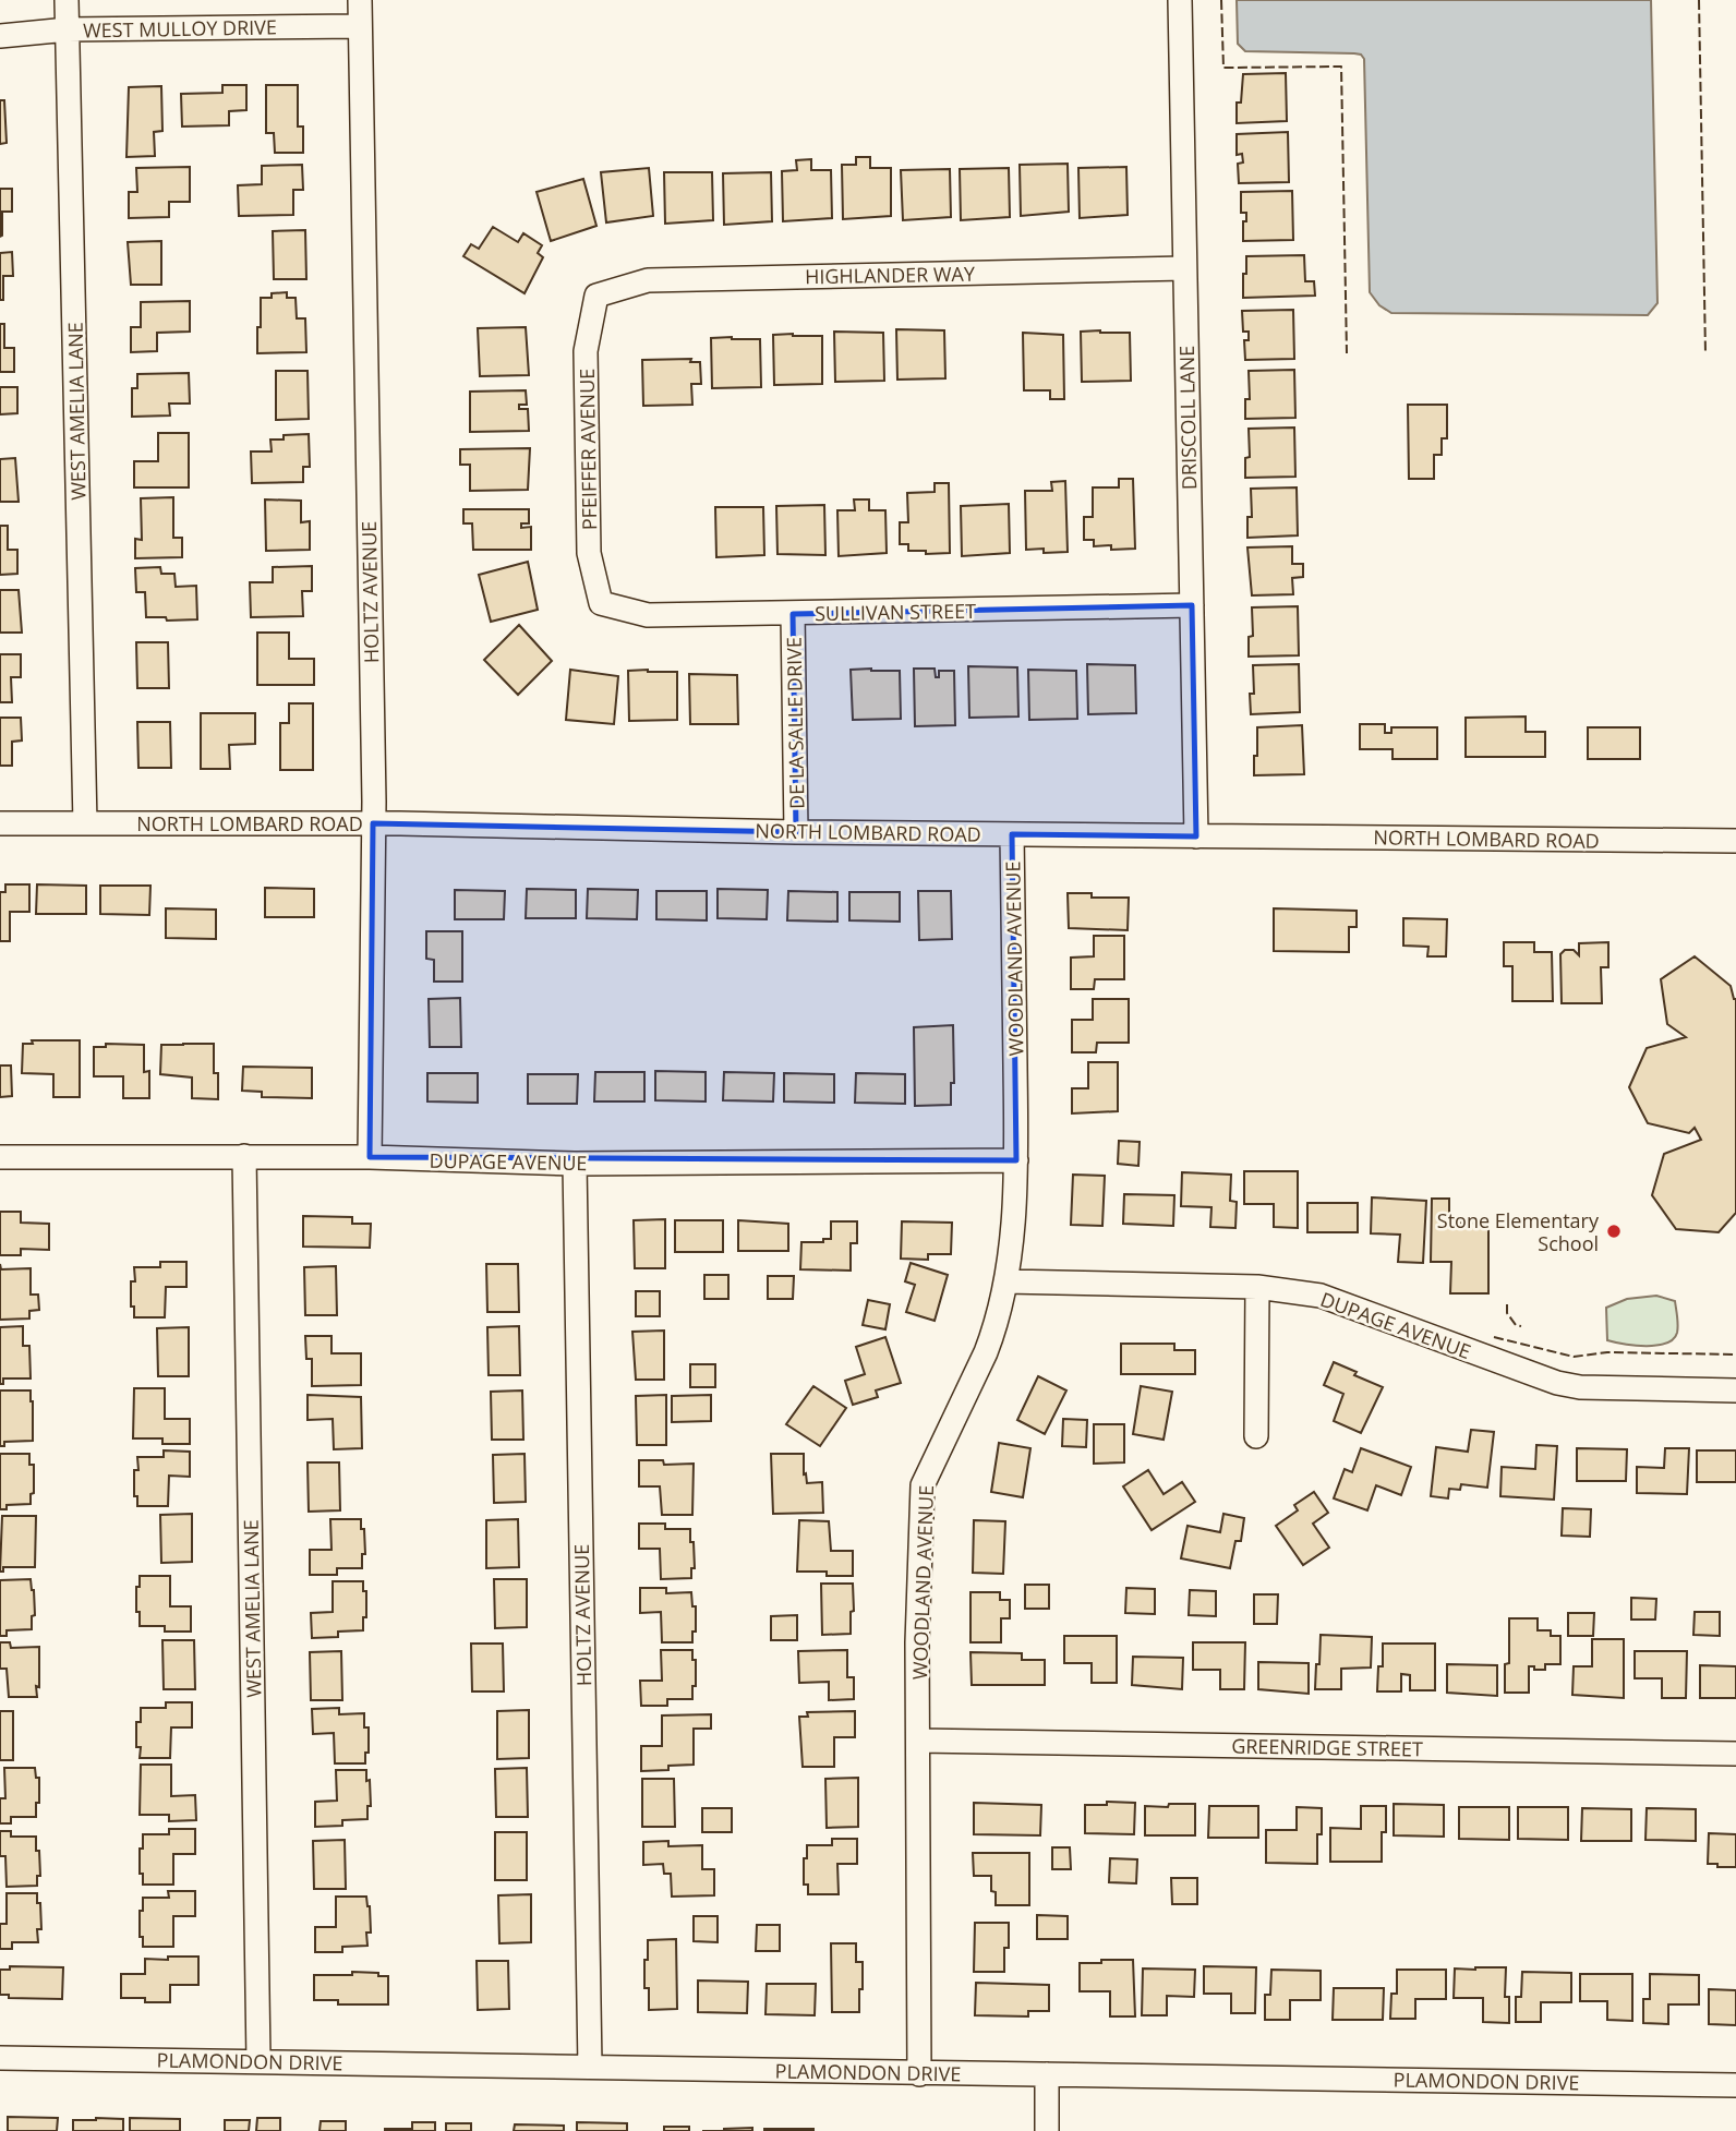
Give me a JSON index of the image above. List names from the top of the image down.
{
  "streets": {
    "street": [
      "WEST MULLOY DRIVE",
      "HIGHLANDER WAY",
      "WEST AMELIA LANE",
      "DRISCOLL LANE",
      "PFEIFFER AVENUE",
      "HOLTZ AVENUE",
      "SULLIVAN STREET",
      "DE LA SALLE DRIVE",
      "NORTH LOMBARD ROAD",
      "WOODLAND AVENUE",
      "DUPAGE AVENUE",
      "GREENRIDGE STREET",
      "PLAMONDON DRIVE"
    ]
  },
  "crossings": [
    ["WEST MULLOY DRIVE", "WEST AMELIA LANE"],
    ["WEST MULLOY DRIVE", "HOLTZ AVENUE"],
    ["HIGHLANDER WAY", "DRISCOLL LANE"],
    ["HIGHLANDER WAY", "PFEIFFER AVENUE"],
    ["WEST AMELIA LANE", "NORTH LOMBARD ROAD"],
    ["WEST AMELIA LANE", "DUPAGE AVENUE"],
    ["WEST AMELIA LANE", "PLAMONDON DRIVE"],
    ["DRISCOLL LANE", "SULLIVAN STREET"],
    ["DRISCOLL LANE", "NORTH LOMBARD ROAD"],
    ["PFEIFFER AVENUE", "SULLIVAN STREET"],
    ["HOLTZ AVENUE", "NORTH LOMBARD ROAD"],
    ["HOLTZ AVENUE", "DUPAGE AVENUE"],
    ["HOLTZ AVENUE", "PLAMONDON DRIVE"],
    ["SULLIVAN STREET", "DE LA SALLE DRIVE"],
    ["DE LA SALLE DRIVE", "NORTH LOMBARD ROAD"],
    ["NORTH LOMBARD ROAD", "WOODLAND AVENUE"],
    ["WOODLAND AVENUE", "DUPAGE AVENUE"],
    ["WOODLAND AVENUE", "GREENRIDGE STREET"],
    ["WOODLAND AVENUE", "PLAMONDON DRIVE"]
  ],
  "places": ["Stone Elementary School"]
}
